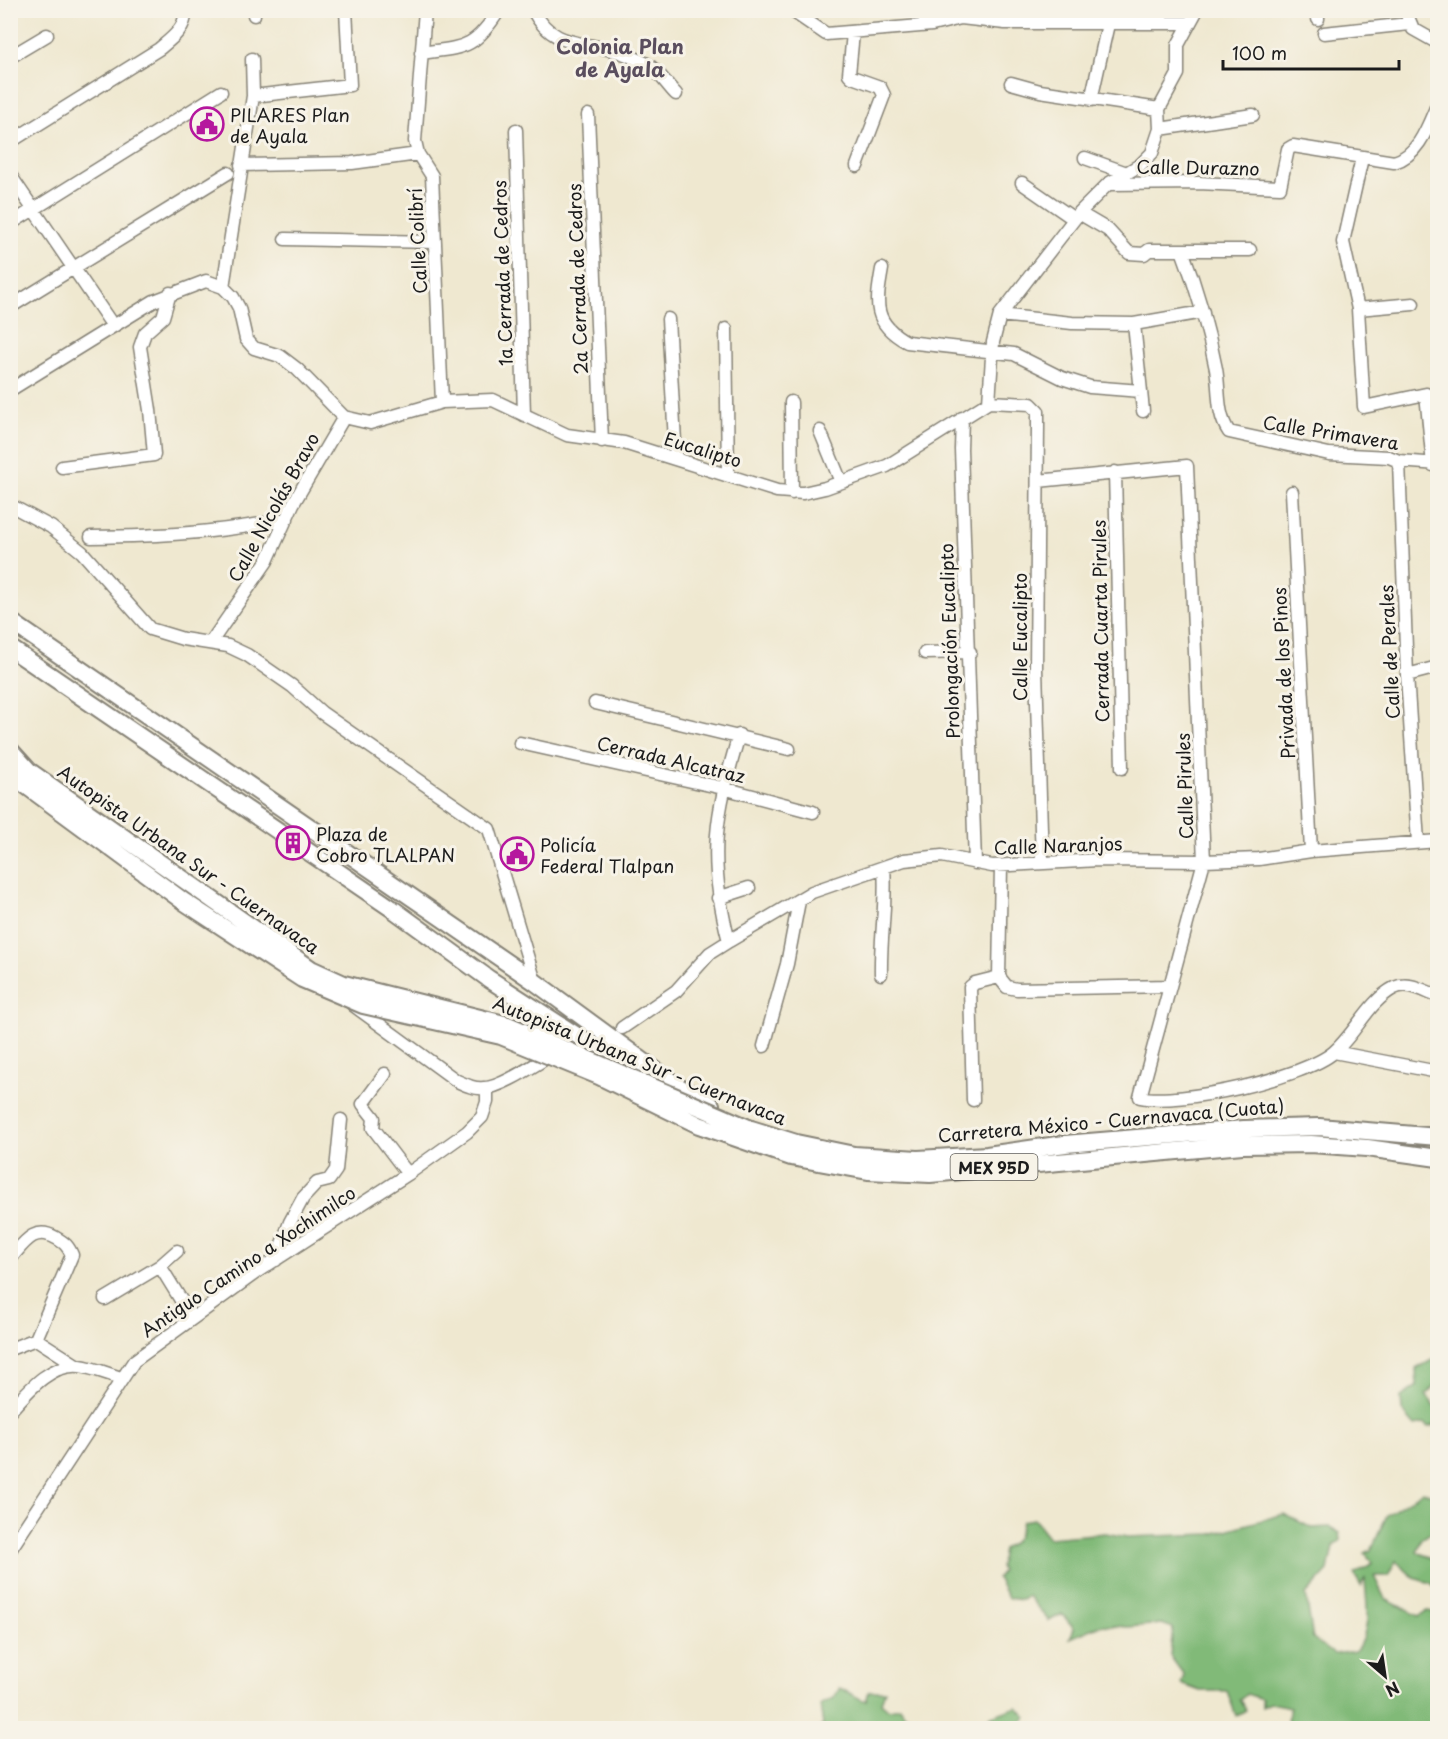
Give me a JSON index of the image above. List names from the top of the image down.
{
  "streets": {
    "highway": ["Autopista Urbana Sur - Cuernavaca", "Carretera México - Cuernavaca (Cuota)", "MEX 95D"],
    "street": [
      "Calle Durazno",
      "Calle Colibrí",
      "1a Cerrada de Cedros",
      "2a Cerrada de Cedros",
      "Calle Primavera",
      "Eucalipto",
      "Calle Nicolás Bravo",
      "Cerrada Cuarta Pirules",
      "Calle Eucalipto",
      "Prolongación Eucalipto",
      "Calle de Perales",
      "Privada de los Pinos",
      "Cerrada Alcatraz",
      "Calle Pirules",
      "Calle Naranjos",
      "Antiguo Camino a Xochimilco"
    ]
  },
  "crossings": [
    ["Calle Colibrí", "Eucalipto"],
    ["1a Cerrada de Cedros", "Eucalipto"],
    ["2a Cerrada de Cedros", "Eucalipto"],
    ["Calle Primavera", "Calle de Perales"],
    ["Eucalipto", "Calle Nicolás Bravo"],
    ["Eucalipto", "Calle Eucalipto"],
    ["Eucalipto", "Prolongación Eucalipto"],
    ["Cerrada Cuarta Pirules", "Calle Pirules"],
    ["Calle Eucalipto", "Calle Naranjos"],
    ["Prolongación Eucalipto", "Calle Naranjos"],
    ["Calle de Perales", "Calle Naranjos"],
    ["Privada de los Pinos", "Calle Naranjos"],
    ["Calle Pirules", "Calle Naranjos"],
    ["Autopista Urbana Sur - Cuernavaca", "Carretera México - Cuernavaca (Cuota)"]
  ],
  "districts": ["Colonia Plan de Ayala"],
  "places": {
    "public building": ["PILARES Plan de Ayala", "Policía Federal Tlalpan"],
    "building": ["Plaza de Cobro TLALPAN"]
  },
  "scale_bar": "100 m",
  "north": "bottom right"
}
